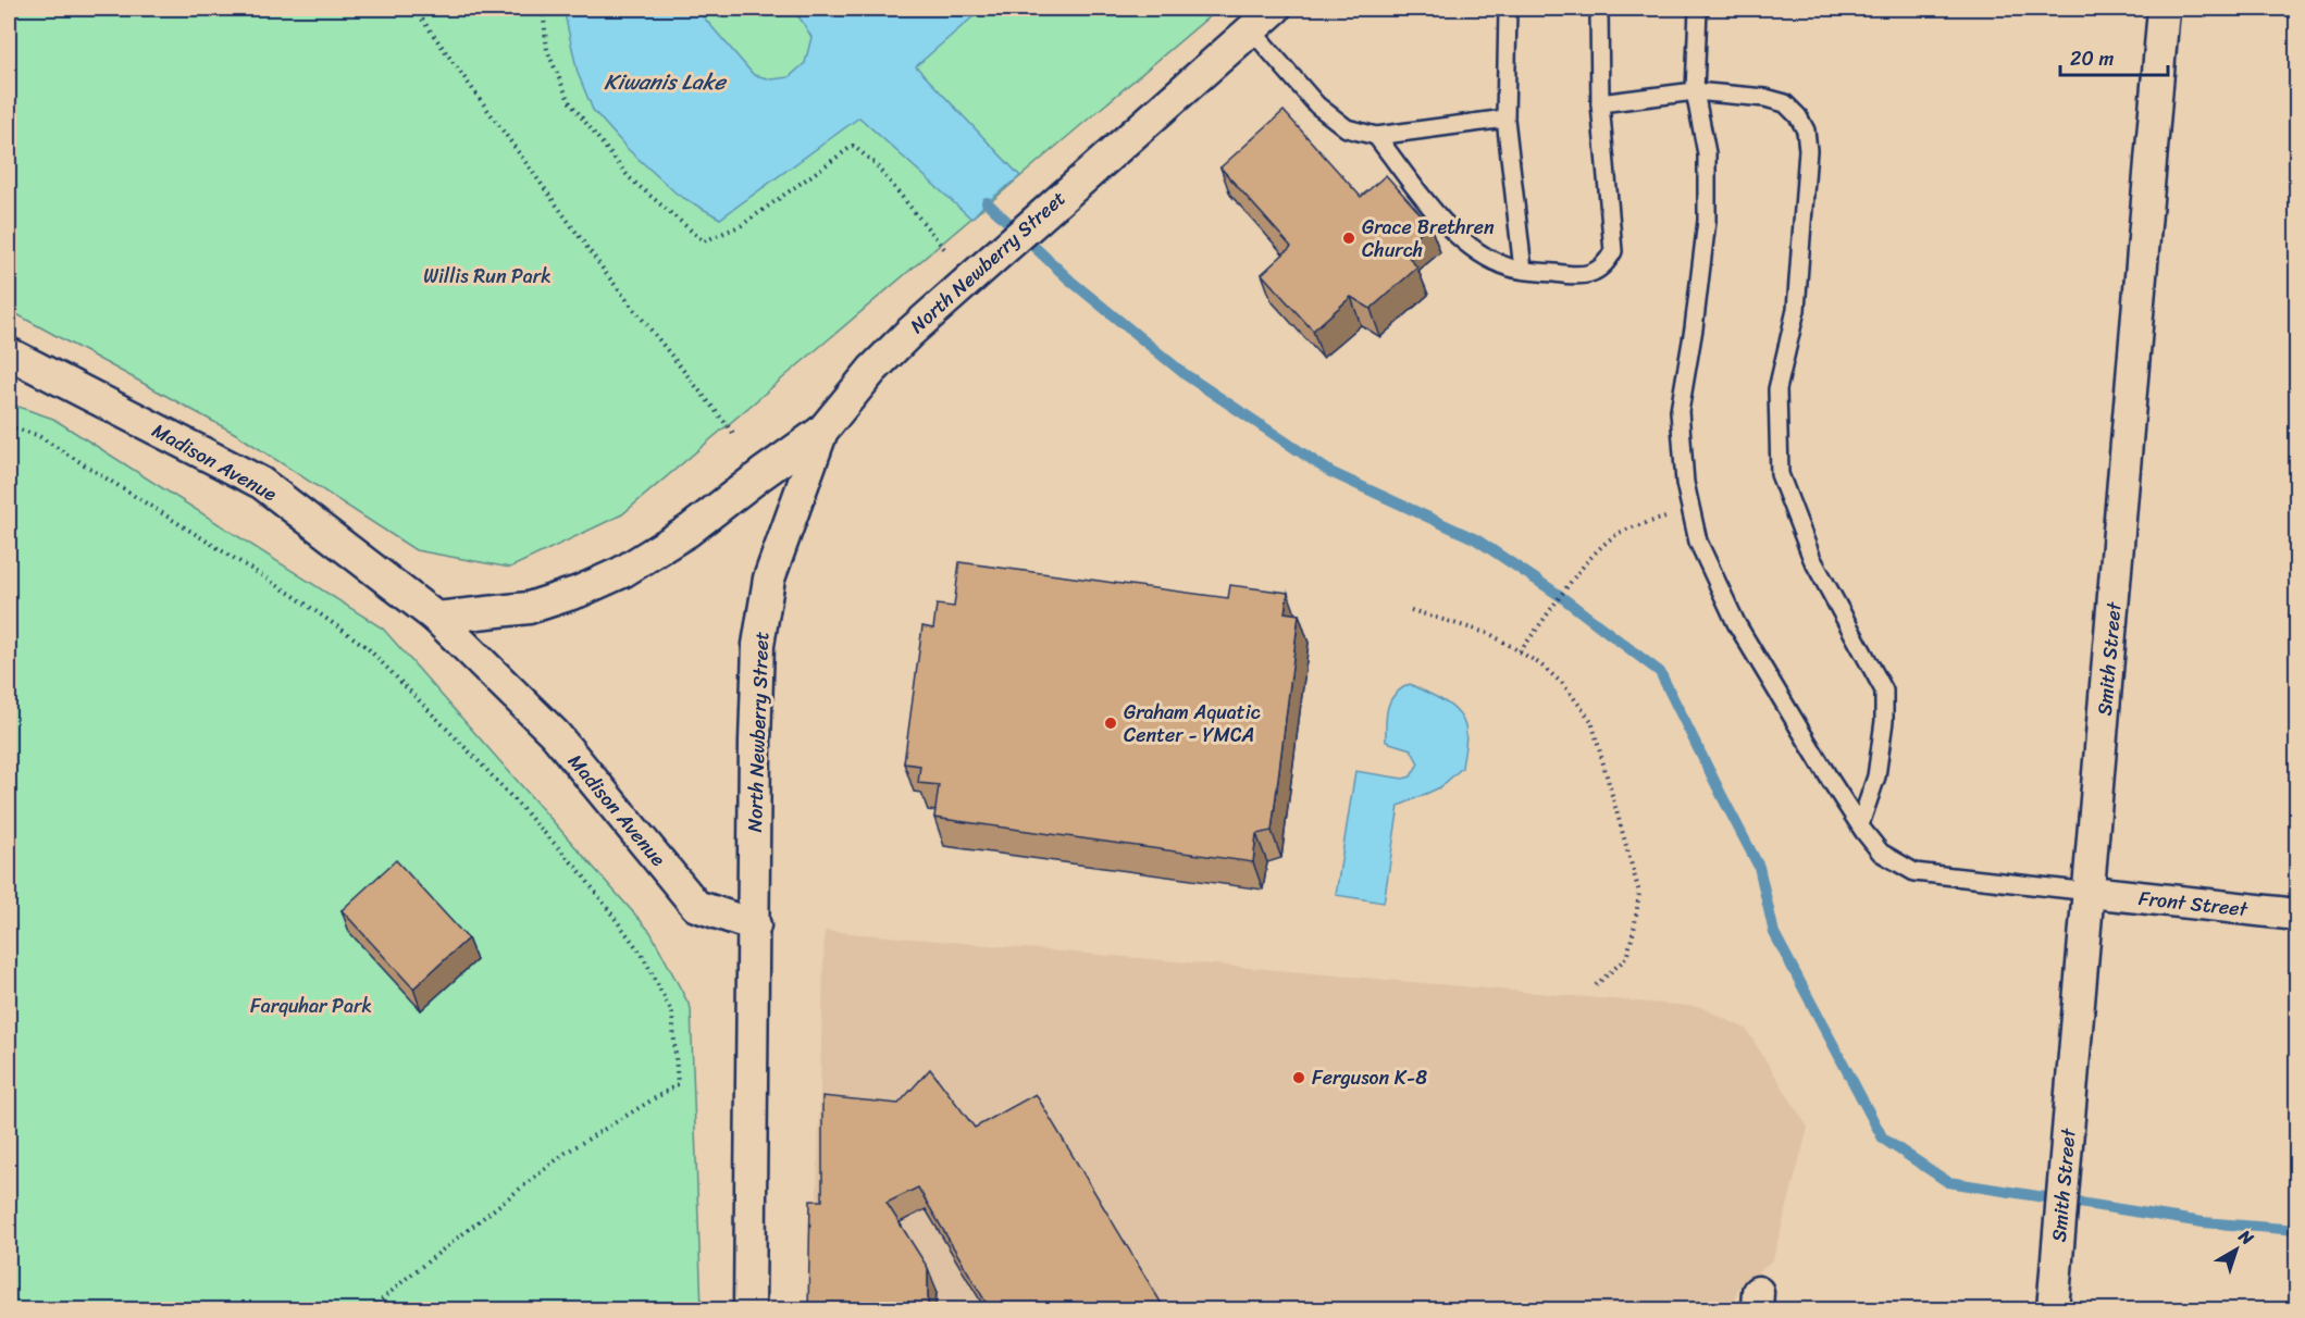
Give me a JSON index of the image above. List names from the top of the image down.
{
  "streets": {
    "street": [
      "North Newberry Street",
      "Madison Avenue",
      "Smith Street",
      "Front Street"
    ]
  },
  "crossings": [
    ["North Newberry Street", "Madison Avenue"],
    ["Smith Street", "Front Street"]
  ],
  "water": ["Kiwanis Lake"],
  "parks": ["Willis Run Park", "Farquhar Park"],
  "places": ["Grace Brethren Church", "Graham Aquatic Center - YMCA", "Ferguson K-8"],
  "scale_bar": "20 m",
  "north": "top right"
}
